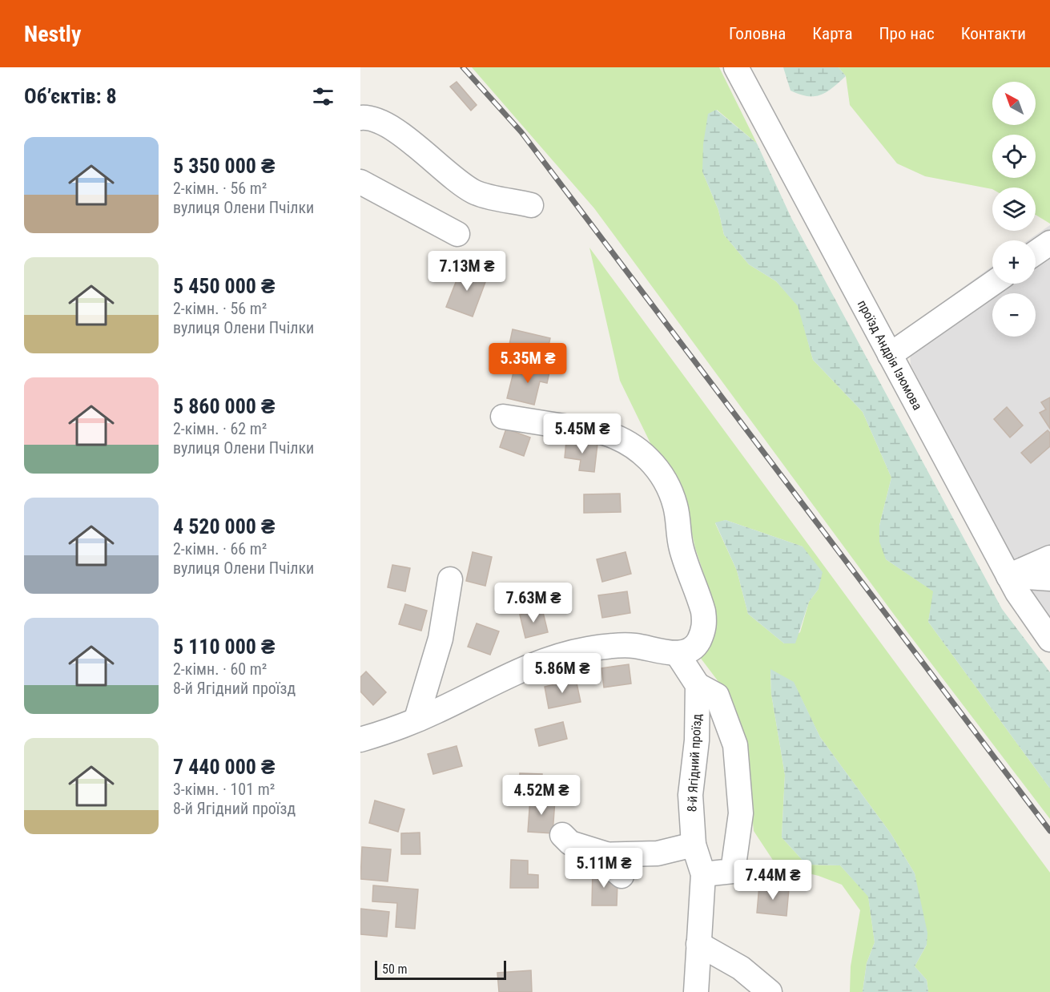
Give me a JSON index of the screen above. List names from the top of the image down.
{
  "streets": {
    "street": ["проїзд Андрія Ізюмова", "8-й Ягідний проїзд"]
  },
  "scale_bar": "50 m",
  "north": "top left",
  "page": {
    "header": "Nestly",
    "nav": [
      "Головна",
      "Карта",
      "Про нас",
      "Контакти"
    ],
    "heading": "Об’єктів: 8",
    "map_buttons": ["+", "−"],
    "list": [
      {
        "name": "5 350 000 ₴",
        "note": "2-кімн. · 56 m² · вулиця Олени Пчілки"
      },
      {
        "name": "5 450 000 ₴",
        "note": "2-кімн. · 56 m² · вулиця Олени Пчілки"
      },
      {
        "name": "5 860 000 ₴",
        "note": "2-кімн. · 62 m² · вулиця Олени Пчілки"
      },
      {
        "name": "4 520 000 ₴",
        "note": "2-кімн. · 66 m² · вулиця Олени Пчілки"
      },
      {
        "name": "5 110 000 ₴",
        "note": "2-кімн. · 60 m² · 8-й Ягідний проїзд"
      },
      {
        "name": "7 440 000 ₴",
        "note": "3-кімн. · 101 m² · 8-й Ягідний проїзд"
      }
    ],
    "price": [
      "7.13M ₴",
      "5.35M ₴",
      "5.45M ₴",
      "7.63M ₴",
      "5.86M ₴",
      "4.52M ₴",
      "5.11M ₴",
      "7.44M ₴"
    ],
    "scale": "50 m"
  }
}
